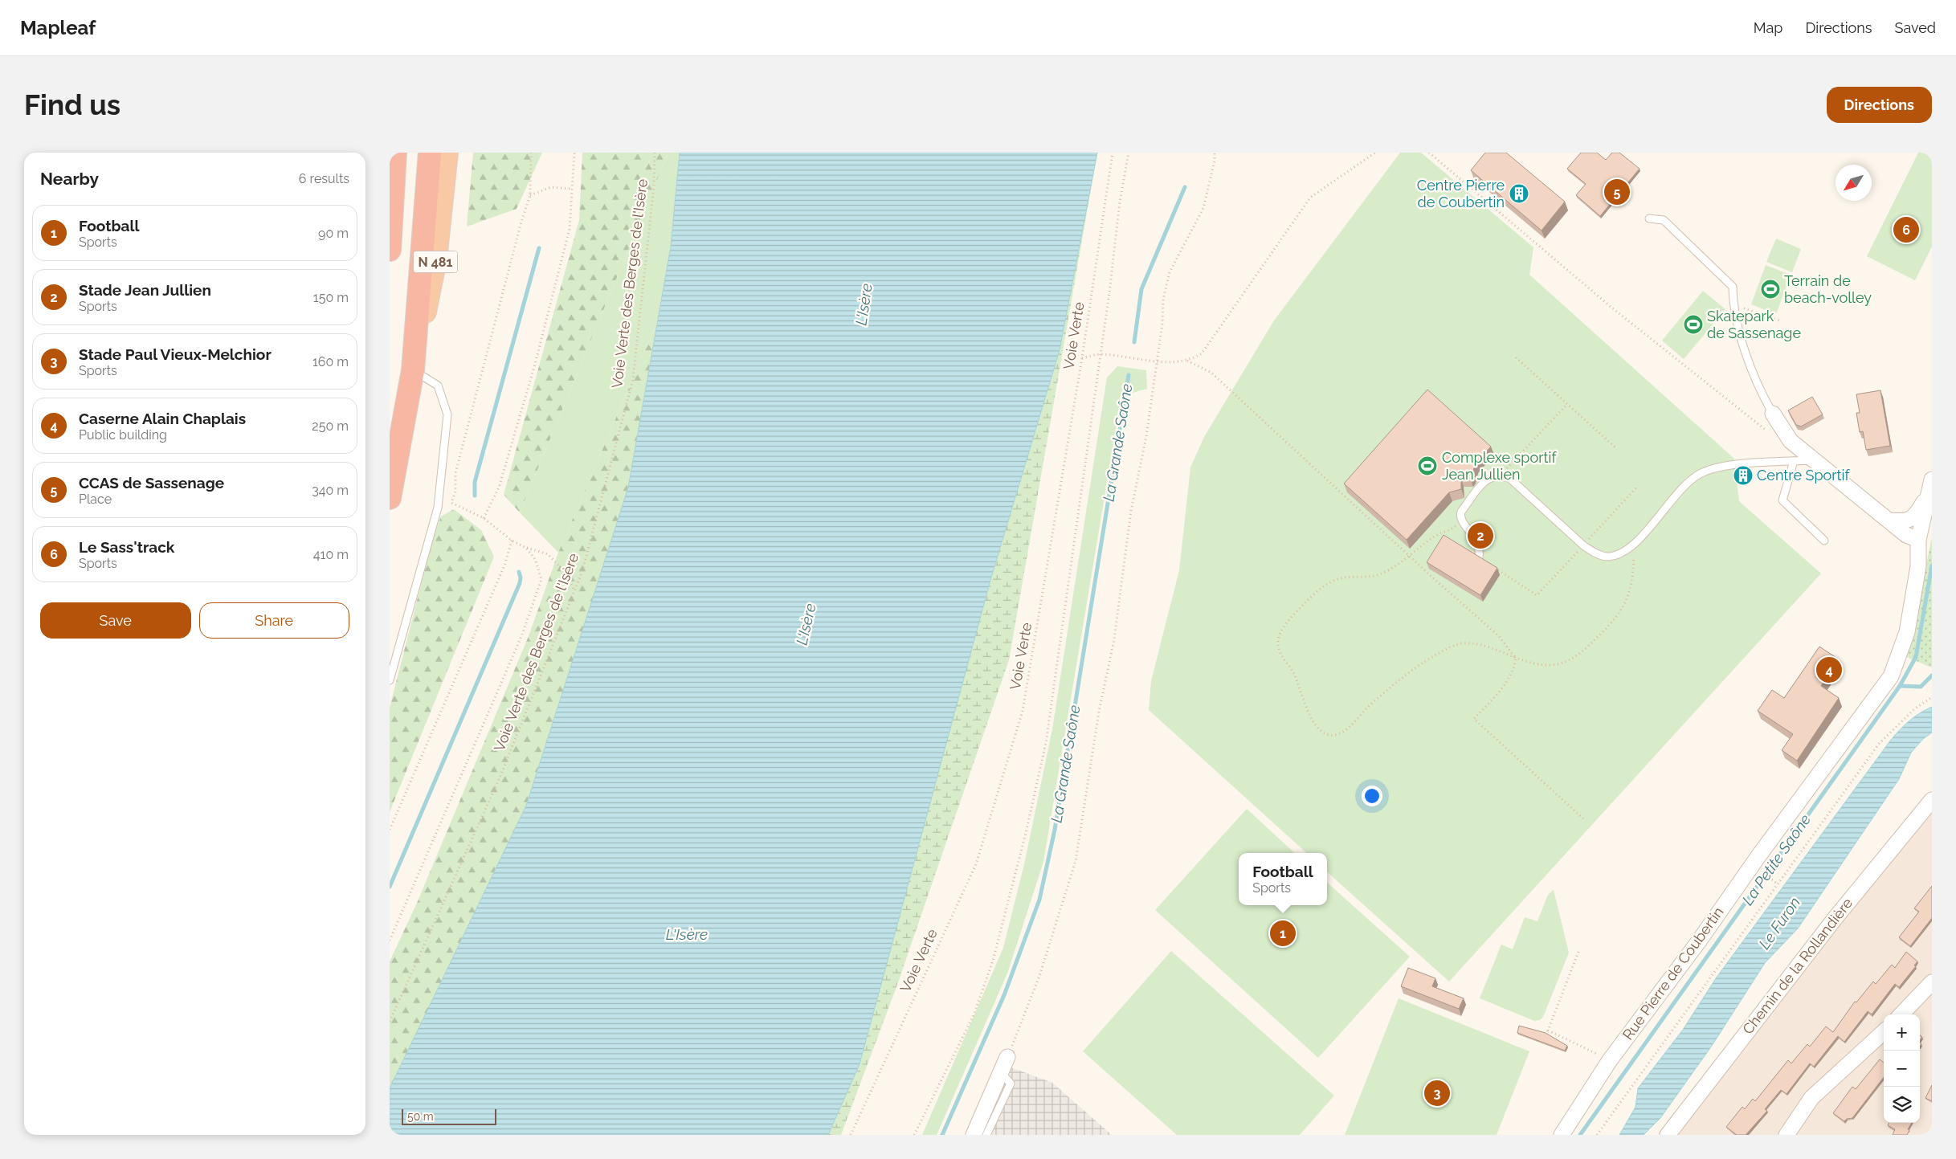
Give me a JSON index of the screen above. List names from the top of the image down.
{
  "streets": {
    "highway": ["N 481"],
    "street": ["Chemin de la Rollandière", "Rue Pierre de Coubertin"],
    "path": ["Voie Verte des Berges de l'Isère", "Voie Verte"]
  },
  "water": [
    "L'Isère",
    "La Grande Saône",
    "La Petite Saône",
    "Le Furon"
  ],
  "places": {
    "building": ["Centre Pierre de Coubertin", "Centre Sportif"],
    "sports": ["Terrain de beach-volley", "Skatepark de Sassenage", "Complexe sportif Jean Jullien"]
  },
  "scale_bar": "50 m",
  "north": "bottom left",
  "page": {
    "header": "Mapleaf",
    "nav": ["Map", "Directions", "Saved"],
    "buttons": [
      "Directions",
      ["Save", "Share"]
    ],
    "title": "Find us",
    "heading": ["Nearby", "6 results"],
    "pins": [
      "5",
      "6",
      "2",
      "4",
      "1",
      "3"
    ],
    "list": [
      {
        "mark": "1",
        "name": "Football",
        "note": "Sports",
        "value": "90 m"
      },
      {
        "mark": "2",
        "name": "Stade Jean Jullien",
        "note": "Sports",
        "value": "150 m"
      },
      {
        "mark": "3",
        "name": "Stade Paul Vieux-Melchior",
        "note": "Sports",
        "value": "160 m"
      },
      {
        "mark": "4",
        "name": "Caserne Alain Chaplais",
        "note": "Public building",
        "value": "250 m"
      },
      {
        "mark": "5",
        "name": "CCAS de Sassenage",
        "note": "Place",
        "value": "340 m"
      },
      {
        "mark": "6",
        "name": "Le Sass'track",
        "note": "Sports",
        "value": "410 m"
      }
    ],
    "popup": ["Football", "Sports"],
    "map_buttons": ["+", "−"],
    "scale": "50 m"
  }
}
